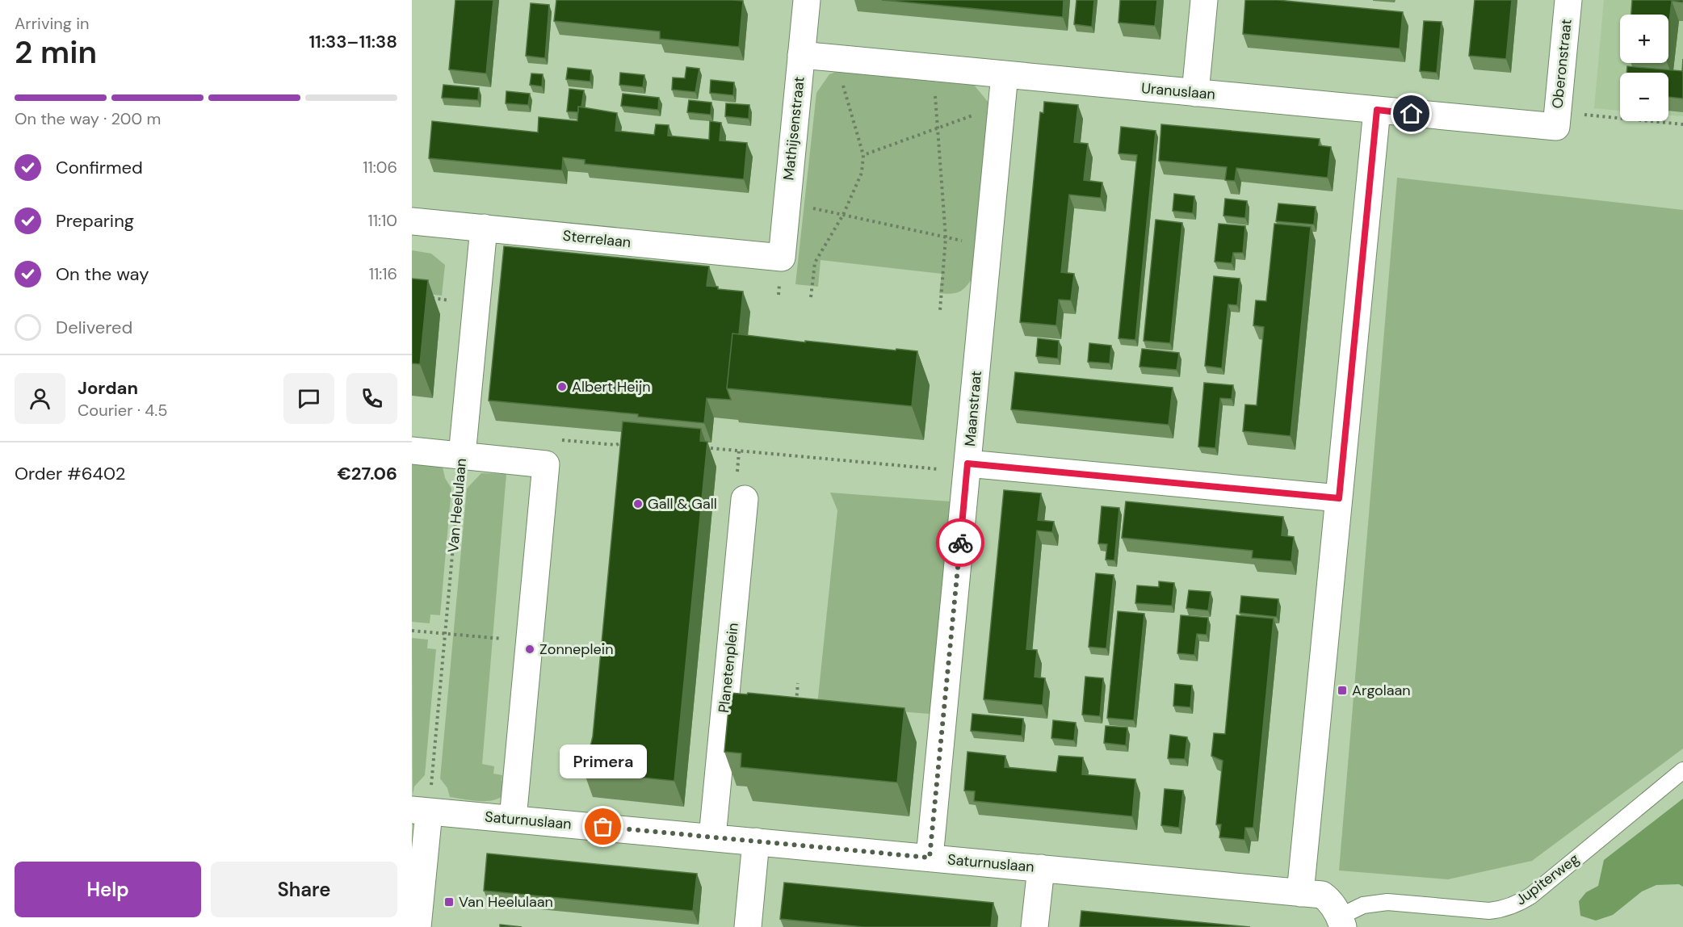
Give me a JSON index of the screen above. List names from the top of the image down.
{
  "streets": {
    "street": [
      "Oberonstraat",
      "Uranuslaan",
      "Mathijsenstraat",
      "Sterrelaan",
      "Maanstraat",
      "Van Heelulaan",
      "Planetenplein",
      "Saturnuslaan"
    ],
    "lane": ["Jupiterweg"]
  },
  "crossings": [
    ["Oberonstraat", "Uranuslaan"],
    ["Uranuslaan", "Mathijsenstraat"],
    ["Uranuslaan", "Maanstraat"],
    ["Mathijsenstraat", "Sterrelaan"],
    ["Sterrelaan", "Van Heelulaan"],
    ["Maanstraat", "Saturnuslaan"],
    ["Van Heelulaan", "Saturnuslaan"],
    ["Planetenplein", "Saturnuslaan"],
    ["Saturnuslaan", "Jupiterweg"]
  ],
  "places": {
    "other": [
      "Albert Heijn",
      "Gall & Gall",
      "Zonneplein",
      "Primera"
    ],
    "transit": ["Argolaan", "Van Heelulaan"]
  },
  "page": {
    "heading": ["2 min", "Arriving in", "11:33–11:38"],
    "panel": [
      "Jordan",
      "Courier · 4.5",
      "Order #6402",
      "€27.06"
    ],
    "map_buttons": ["+", "−"],
    "bar": "On the way · 200 m",
    "list": [
      ["Confirmed", "11:06"],
      ["Preparing", "11:10"],
      ["On the way", "11:16"],
      "Delivered"
    ],
    "bubble": "Primera",
    "buttons": ["Help", "Share"]
  }
}
